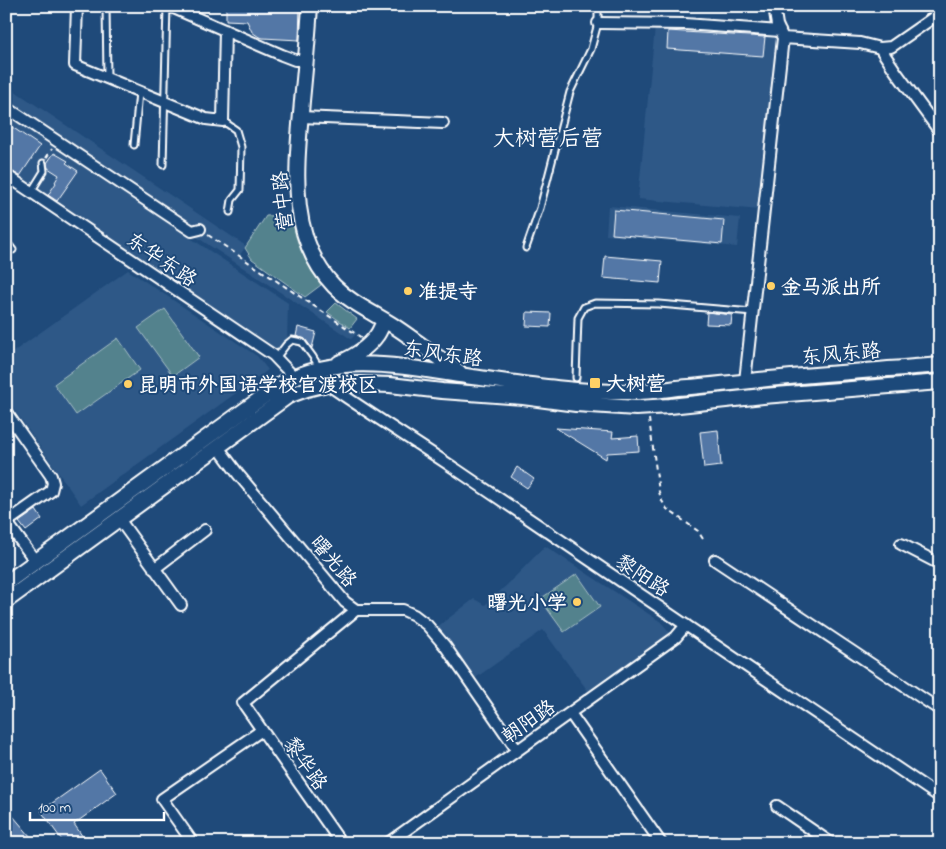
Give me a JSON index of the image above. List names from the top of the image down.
{
  "streets": {
    "main road": ["营中路", "东风东路"],
    "street": [
      "东华东路",
      "曙光路",
      "黎阳路",
      "朝阳路",
      "黎华路"
    ]
  },
  "crossings": [
    ["营中路", "东风东路"],
    ["东华东路", "东风东路"],
    ["东风东路", "曙光路"],
    ["东风东路", "黎阳路"],
    ["曙光路", "朝阳路"],
    ["曙光路", "黎华路"],
    ["黎阳路", "朝阳路"]
  ],
  "districts": ["大树营后营"],
  "places": {
    "other": [
      "金马派出所",
      "准提寺",
      "昆明市外国语学校官渡校区",
      "曙光小学"
    ],
    "transit": ["大树营"]
  },
  "scale_bar": "100 m"
}
